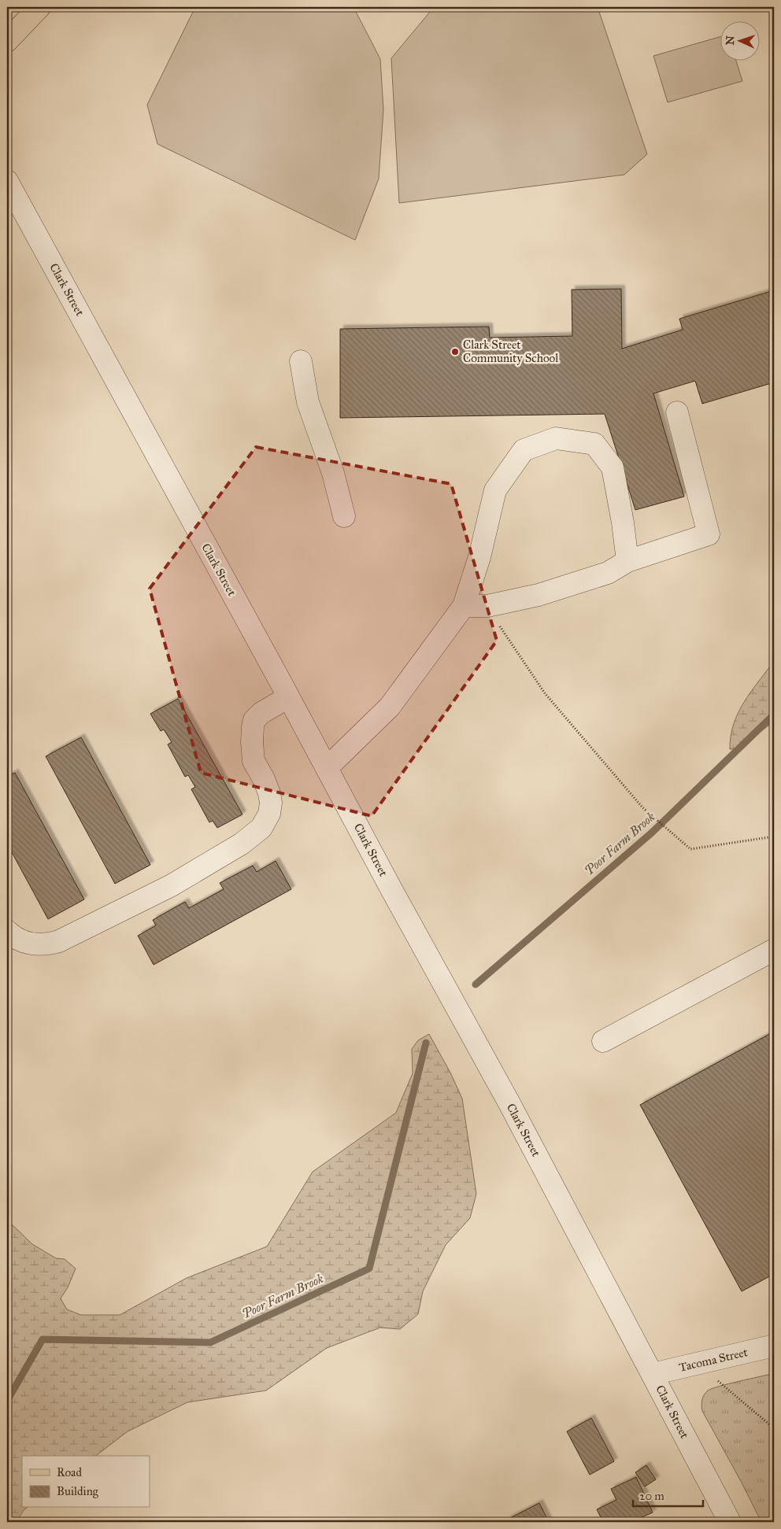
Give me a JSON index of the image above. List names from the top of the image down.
{
  "streets": {
    "street": ["Clark Street", "Tacoma Street"]
  },
  "crossings": [
    ["Clark Street", "Tacoma Street"]
  ],
  "water": ["Poor Farm Brook"],
  "places": ["Clark Street Community School"],
  "legend": ["Road", "Building"],
  "scale_bar": "20 m",
  "north": "left"
}
